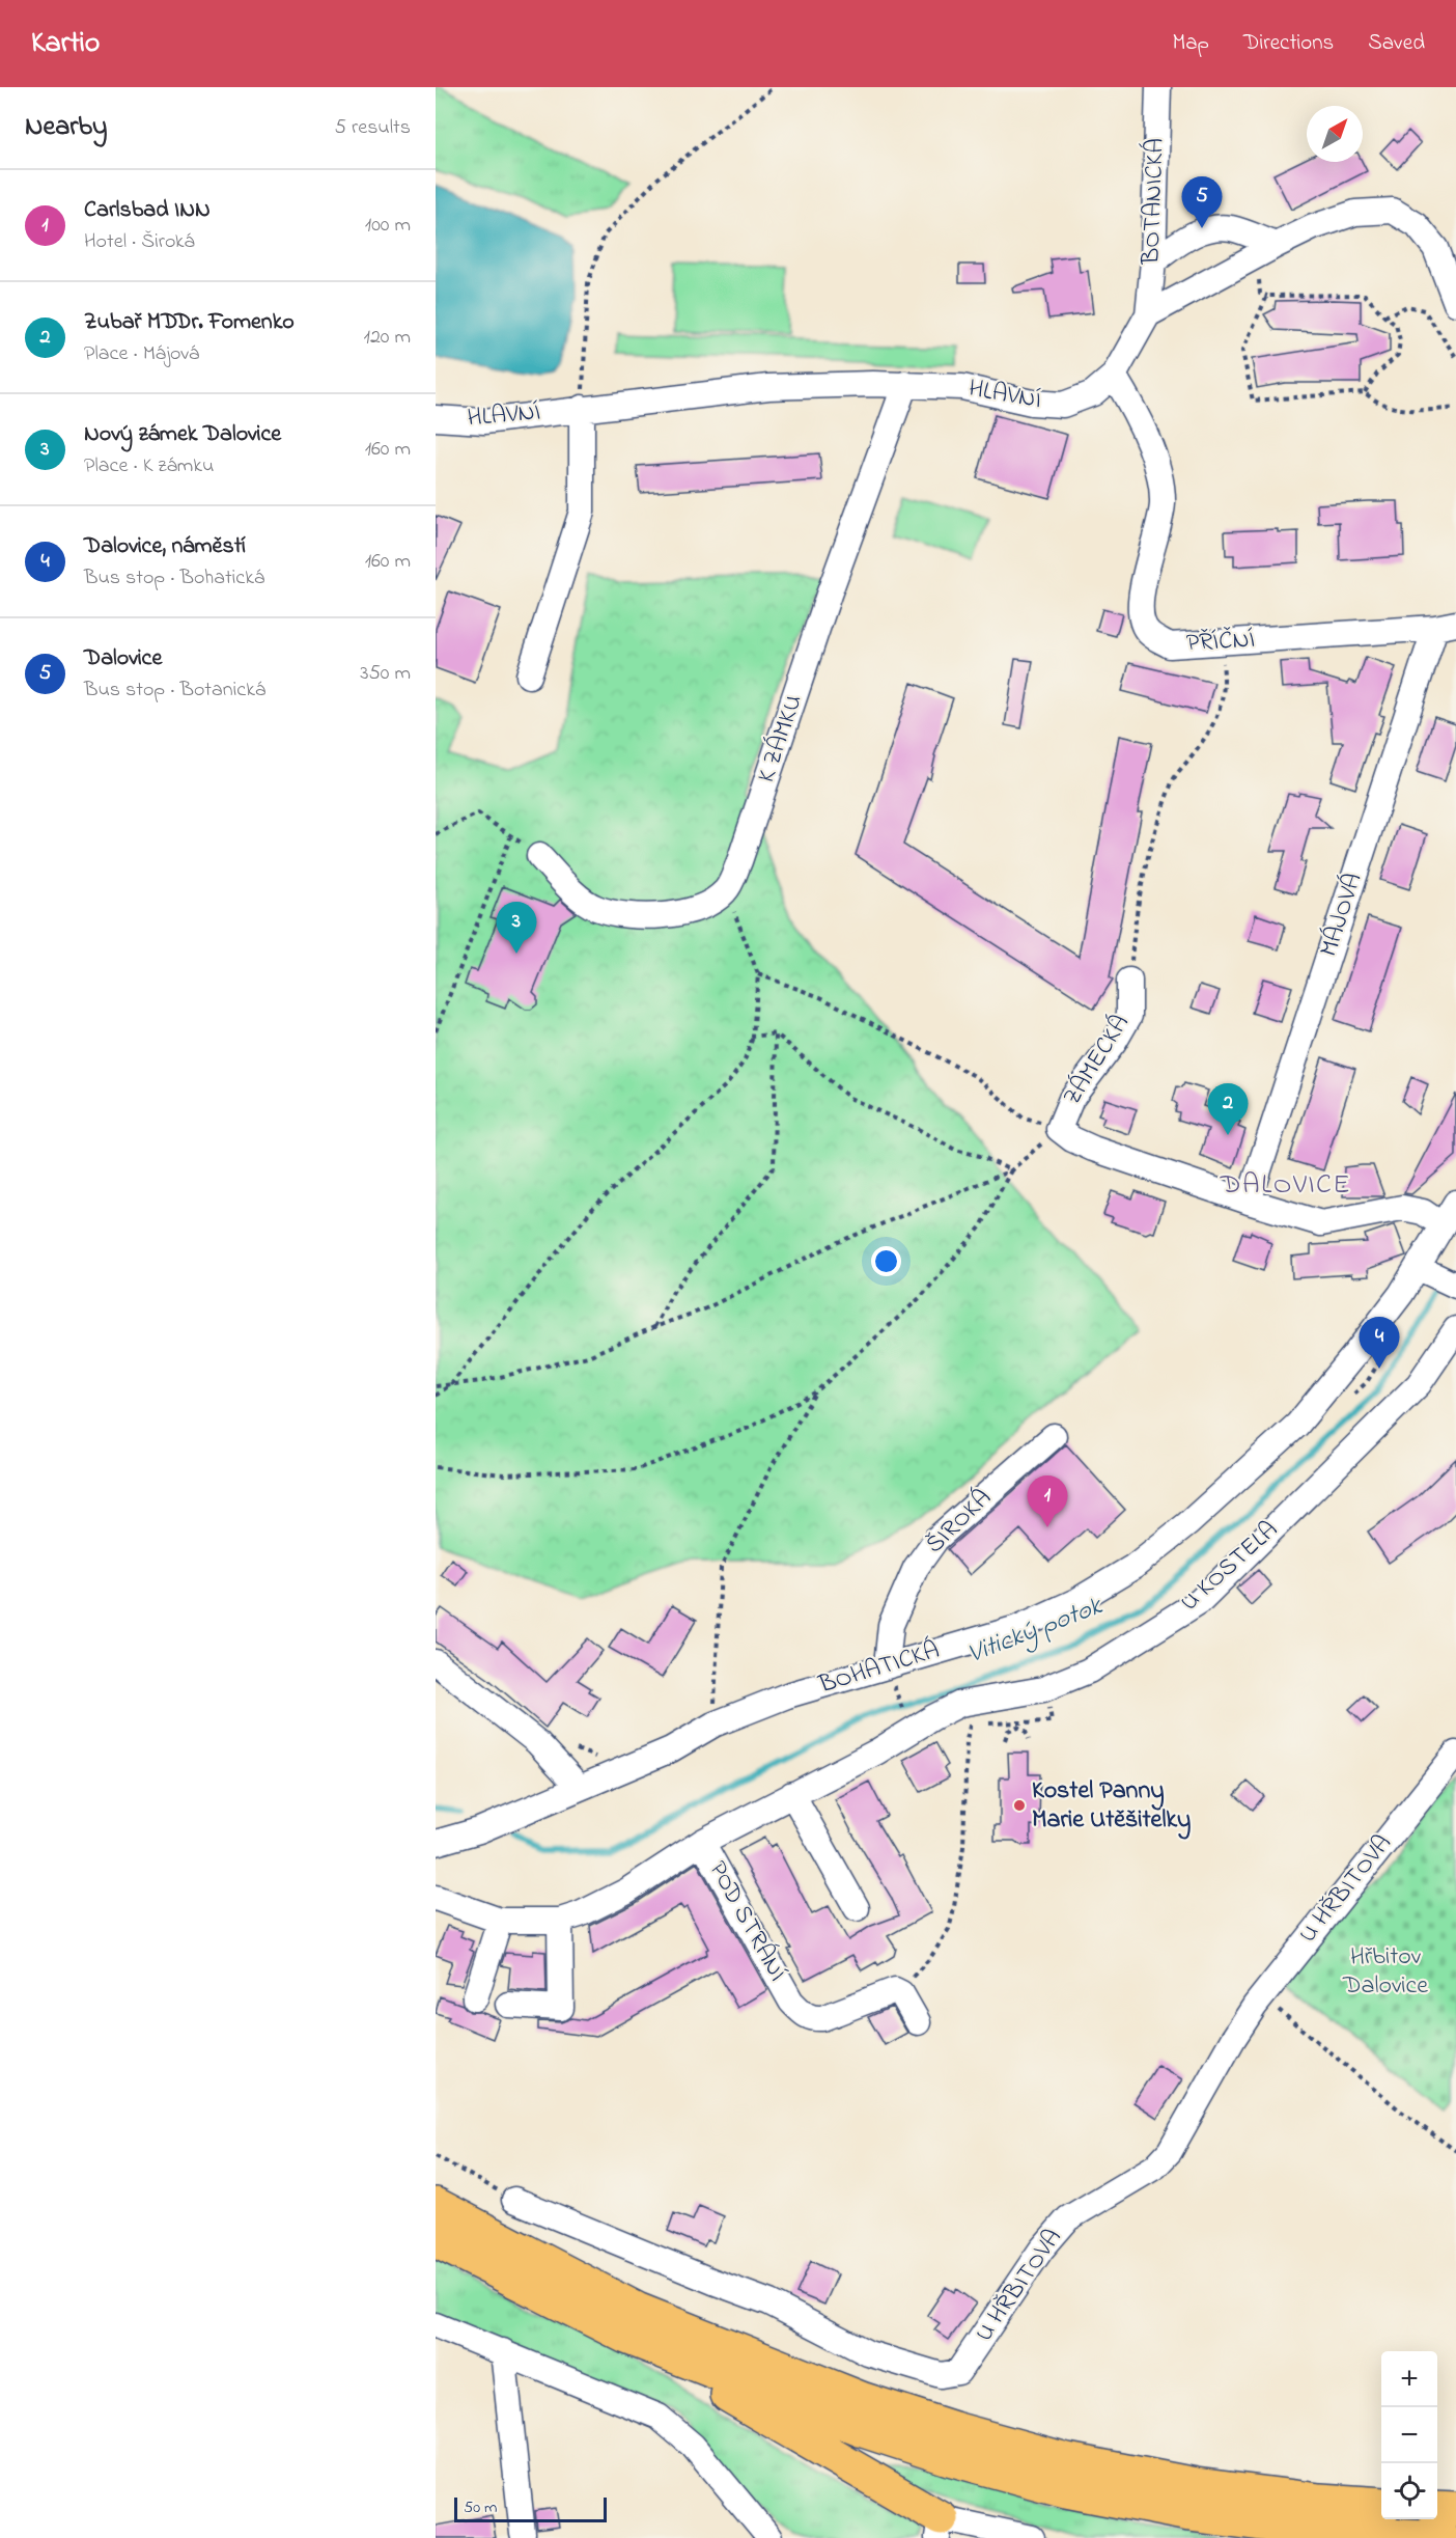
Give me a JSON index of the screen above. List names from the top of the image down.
{
  "streets": {
    "street": [
      "BOTANICKÁ",
      "HLAVNÍ",
      "PŘÍČNÍ",
      "K ZÁMKU",
      "MÁJOVÁ",
      "ZÁMECKÁ",
      "ŠIROKÁ",
      "U KOSTELA",
      "BOHATICKÁ",
      "U HŘBITOVA",
      "POD STRÁNÍ"
    ]
  },
  "crossings": [
    ["BOTANICKÁ", "HLAVNÍ"],
    ["HLAVNÍ", "PŘÍČNÍ"],
    ["HLAVNÍ", "K ZÁMKU"],
    ["PŘÍČNÍ", "MÁJOVÁ"],
    ["PŘÍČNÍ", "ZÁMECKÁ"],
    ["MÁJOVÁ", "ZÁMECKÁ"],
    ["ZÁMECKÁ", "BOHATICKÁ"],
    ["ŠIROKÁ", "BOHATICKÁ"],
    ["U KOSTELA", "POD STRÁNÍ"]
  ],
  "districts": ["DALOVICE"],
  "water": ["Vitický potok"],
  "parks": ["Hřbitov Dalovice"],
  "places": ["Kostel Panny Marie Utěšitelky"],
  "scale_bar": "50 m",
  "north": "top right",
  "page": {
    "header": "Kartio",
    "nav": ["Map", "Directions", "Saved"],
    "heading": ["Nearby", "5 results"],
    "list": [
      {
        "mark": "1",
        "name": "Carlsbad INN",
        "note": "Hotel · Široká",
        "value": "100 m"
      },
      {
        "mark": "2",
        "name": "Zubař MDDr. Fomenko",
        "note": "Place · Májová",
        "value": "120 m"
      },
      {
        "mark": "3",
        "name": "Nový zámek Dalovice",
        "note": "Place · K zámku",
        "value": "160 m"
      },
      {
        "mark": "4",
        "name": "Dalovice, náměstí",
        "note": "Bus stop · Bohatická",
        "value": "160 m"
      },
      {
        "mark": "5",
        "name": "Dalovice",
        "note": "Bus stop · Botanická",
        "value": "350 m"
      }
    ],
    "pins": [
      "5",
      "3",
      "2",
      "4",
      "1"
    ],
    "map_buttons": ["+", "−"],
    "scale": "50 m"
  }
}
